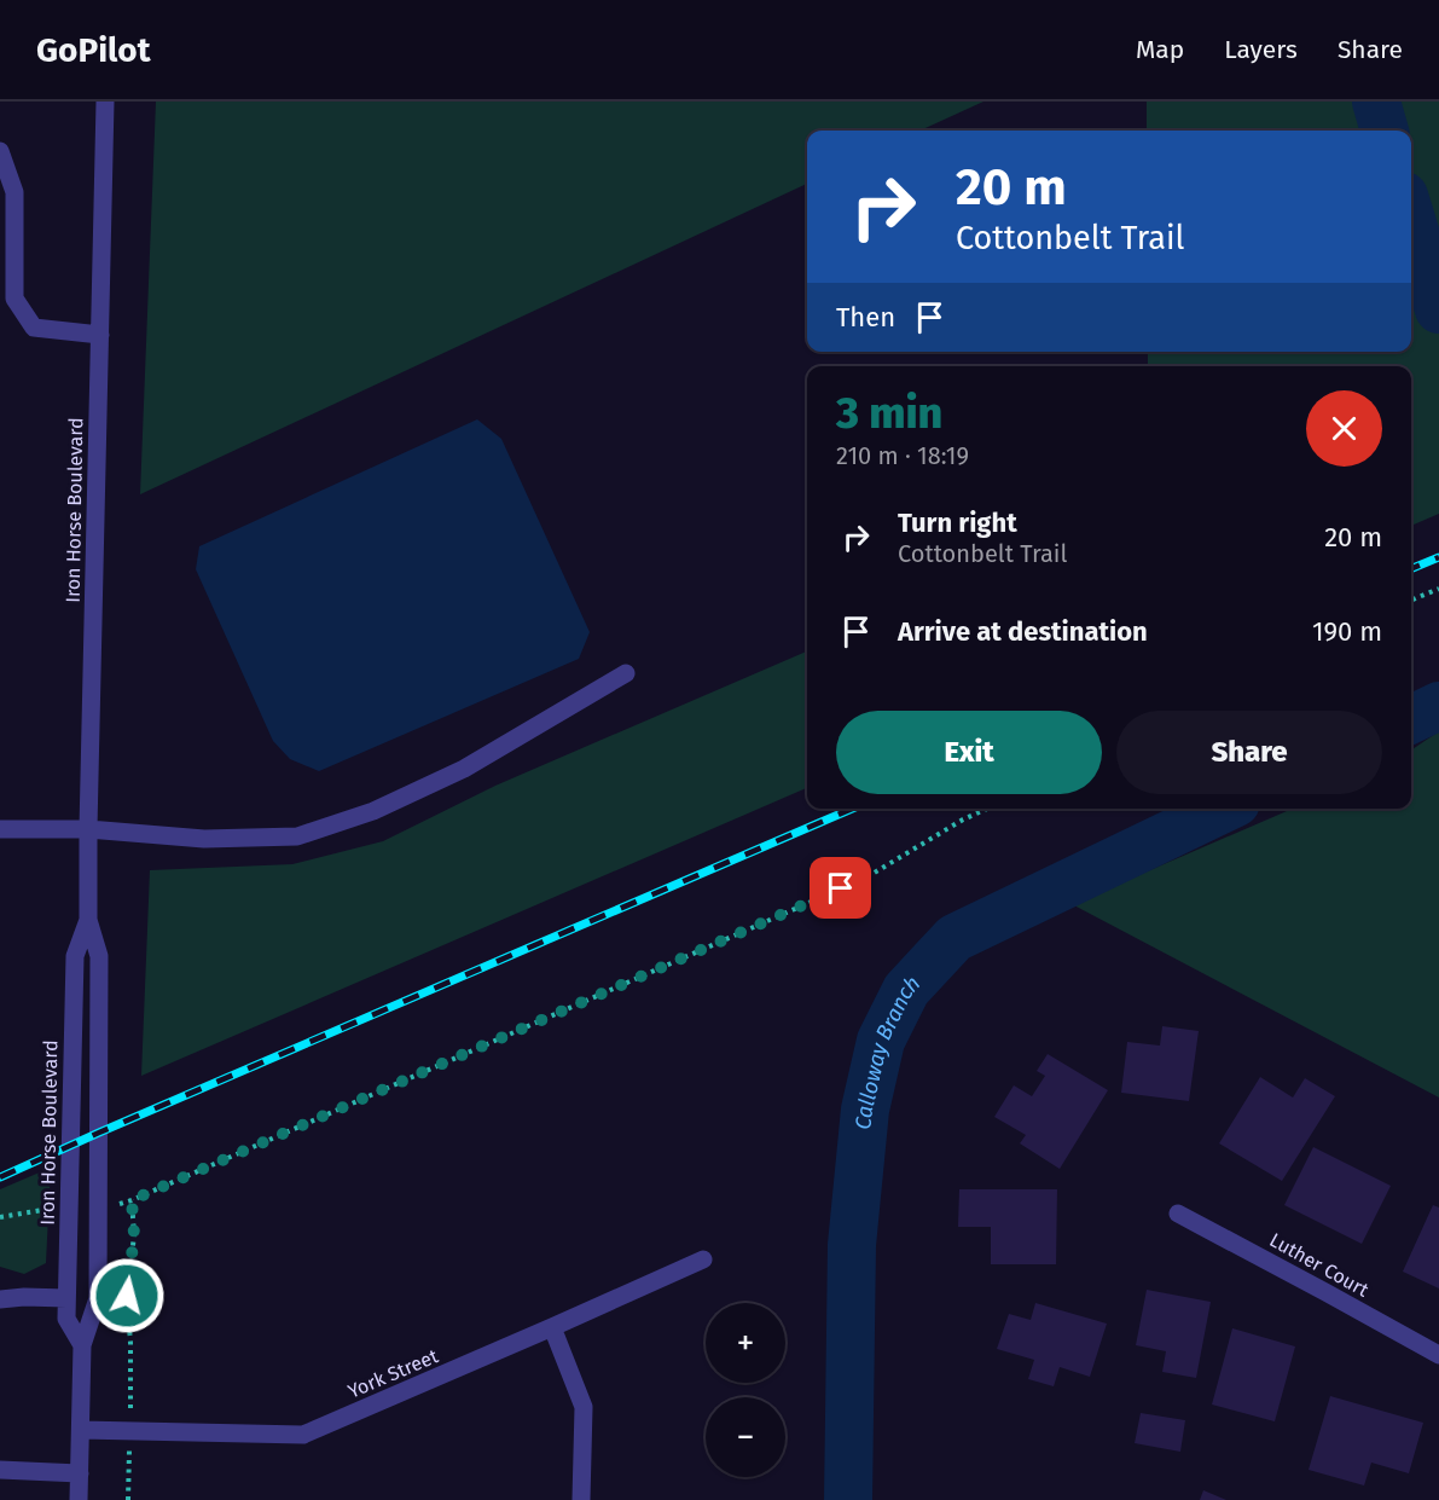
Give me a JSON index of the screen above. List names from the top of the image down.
{
  "streets": {
    "street": ["Iron Horse Boulevard", "Luther Court", "York Street"]
  },
  "crossings": [
    ["Iron Horse Boulevard", "York Street"]
  ],
  "water": ["Calloway Branch"],
  "page": {
    "header": "GoPilot",
    "nav": ["Map", "Layers", "Share"],
    "turn": ["20 m", "Cottonbelt Trail"],
    "then": "Then",
    "heading": ["3 min", "210 m · 18:19"],
    "list": [
      {
        "name": "Turn right",
        "note": "Cottonbelt Trail",
        "value": "20 m"
      },
      {
        "name": "Arrive at destination",
        "value": "190 m"
      }
    ],
    "buttons": ["Exit", "Share"],
    "map_buttons": ["+", "−"]
  }
}
